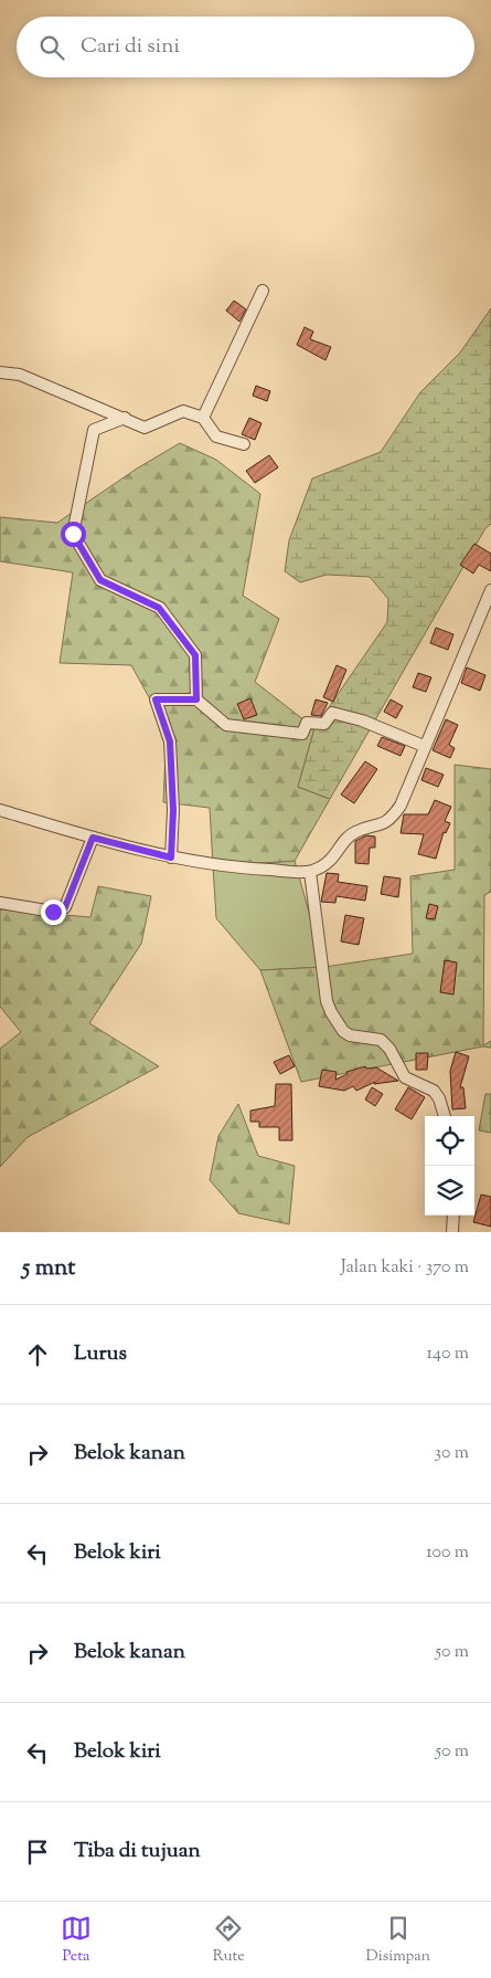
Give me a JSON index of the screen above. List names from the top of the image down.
{
  "page": {
    "search": "Cari di sini",
    "heading": ["5 mnt", "Jalan kaki · 370 m"],
    "list": [
      ["Lurus", "140 m"],
      ["Belok kanan", "30 m"],
      ["Belok kiri", "100 m"],
      ["Belok kanan", "50 m"],
      ["Belok kiri", "50 m"],
      "Tiba di tujuan"
    ],
    "nav": ["Peta", "Rute", "Disimpan"]
  }
}
